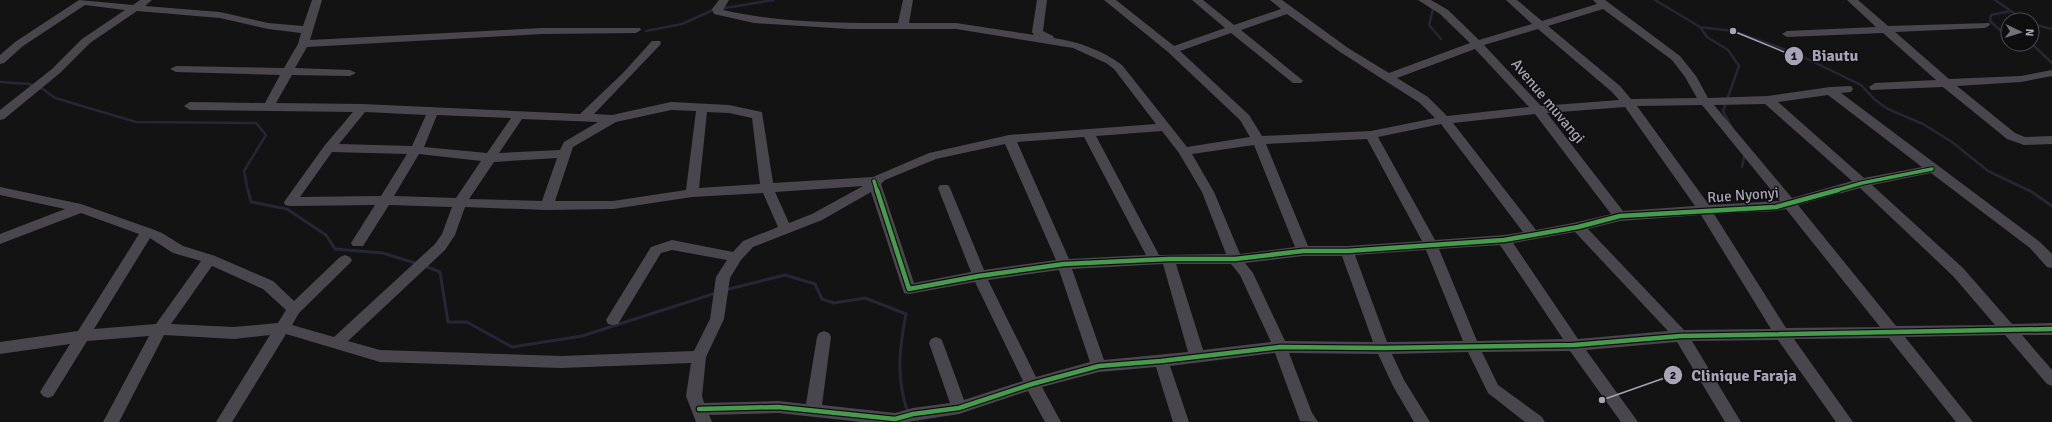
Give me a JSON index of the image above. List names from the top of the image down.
{
  "streets": {
    "street": ["Avenue muvangi", "Rue Nyonyi"]
  },
  "crossings": [
    ["Avenue muvangi", "Rue Nyonyi"]
  ],
  "places": ["Biautu", "Clinique Faraja"],
  "north": "right"
}
